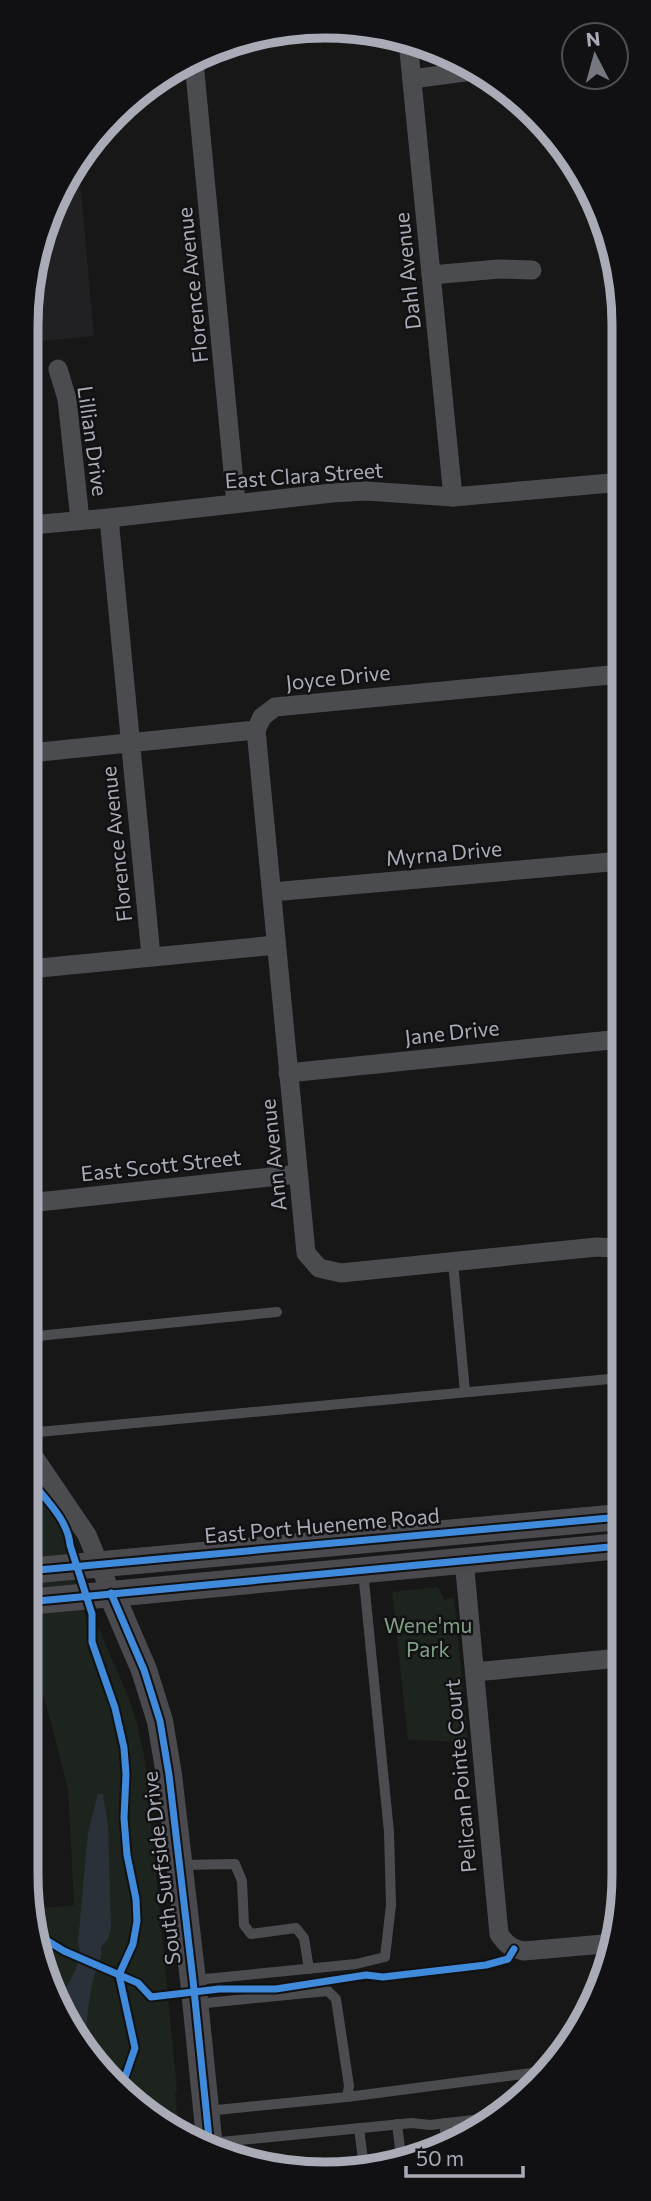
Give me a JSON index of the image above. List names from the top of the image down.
{
  "streets": {
    "main road": ["East Port Hueneme Road", "South Surfside Drive"],
    "street": [
      "Dahl Avenue",
      "Florence Avenue",
      "Lillian Drive",
      "East Clara Street",
      "Joyce Drive",
      "Myrna Drive",
      "Jane Drive",
      "Ann Avenue",
      "East Scott Street",
      "Pelican Pointe Court"
    ]
  },
  "crossings": [
    ["Dahl Avenue", "East Clara Street"],
    ["Florence Avenue", "East Clara Street"],
    ["Lillian Drive", "East Clara Street"],
    ["Joyce Drive", "Ann Avenue"],
    ["Myrna Drive", "Ann Avenue"],
    ["Jane Drive", "Ann Avenue"],
    ["Ann Avenue", "East Scott Street"]
  ],
  "parks": ["Wene'mu Park"],
  "scale_bar": "50 m",
  "north": "top"
}
